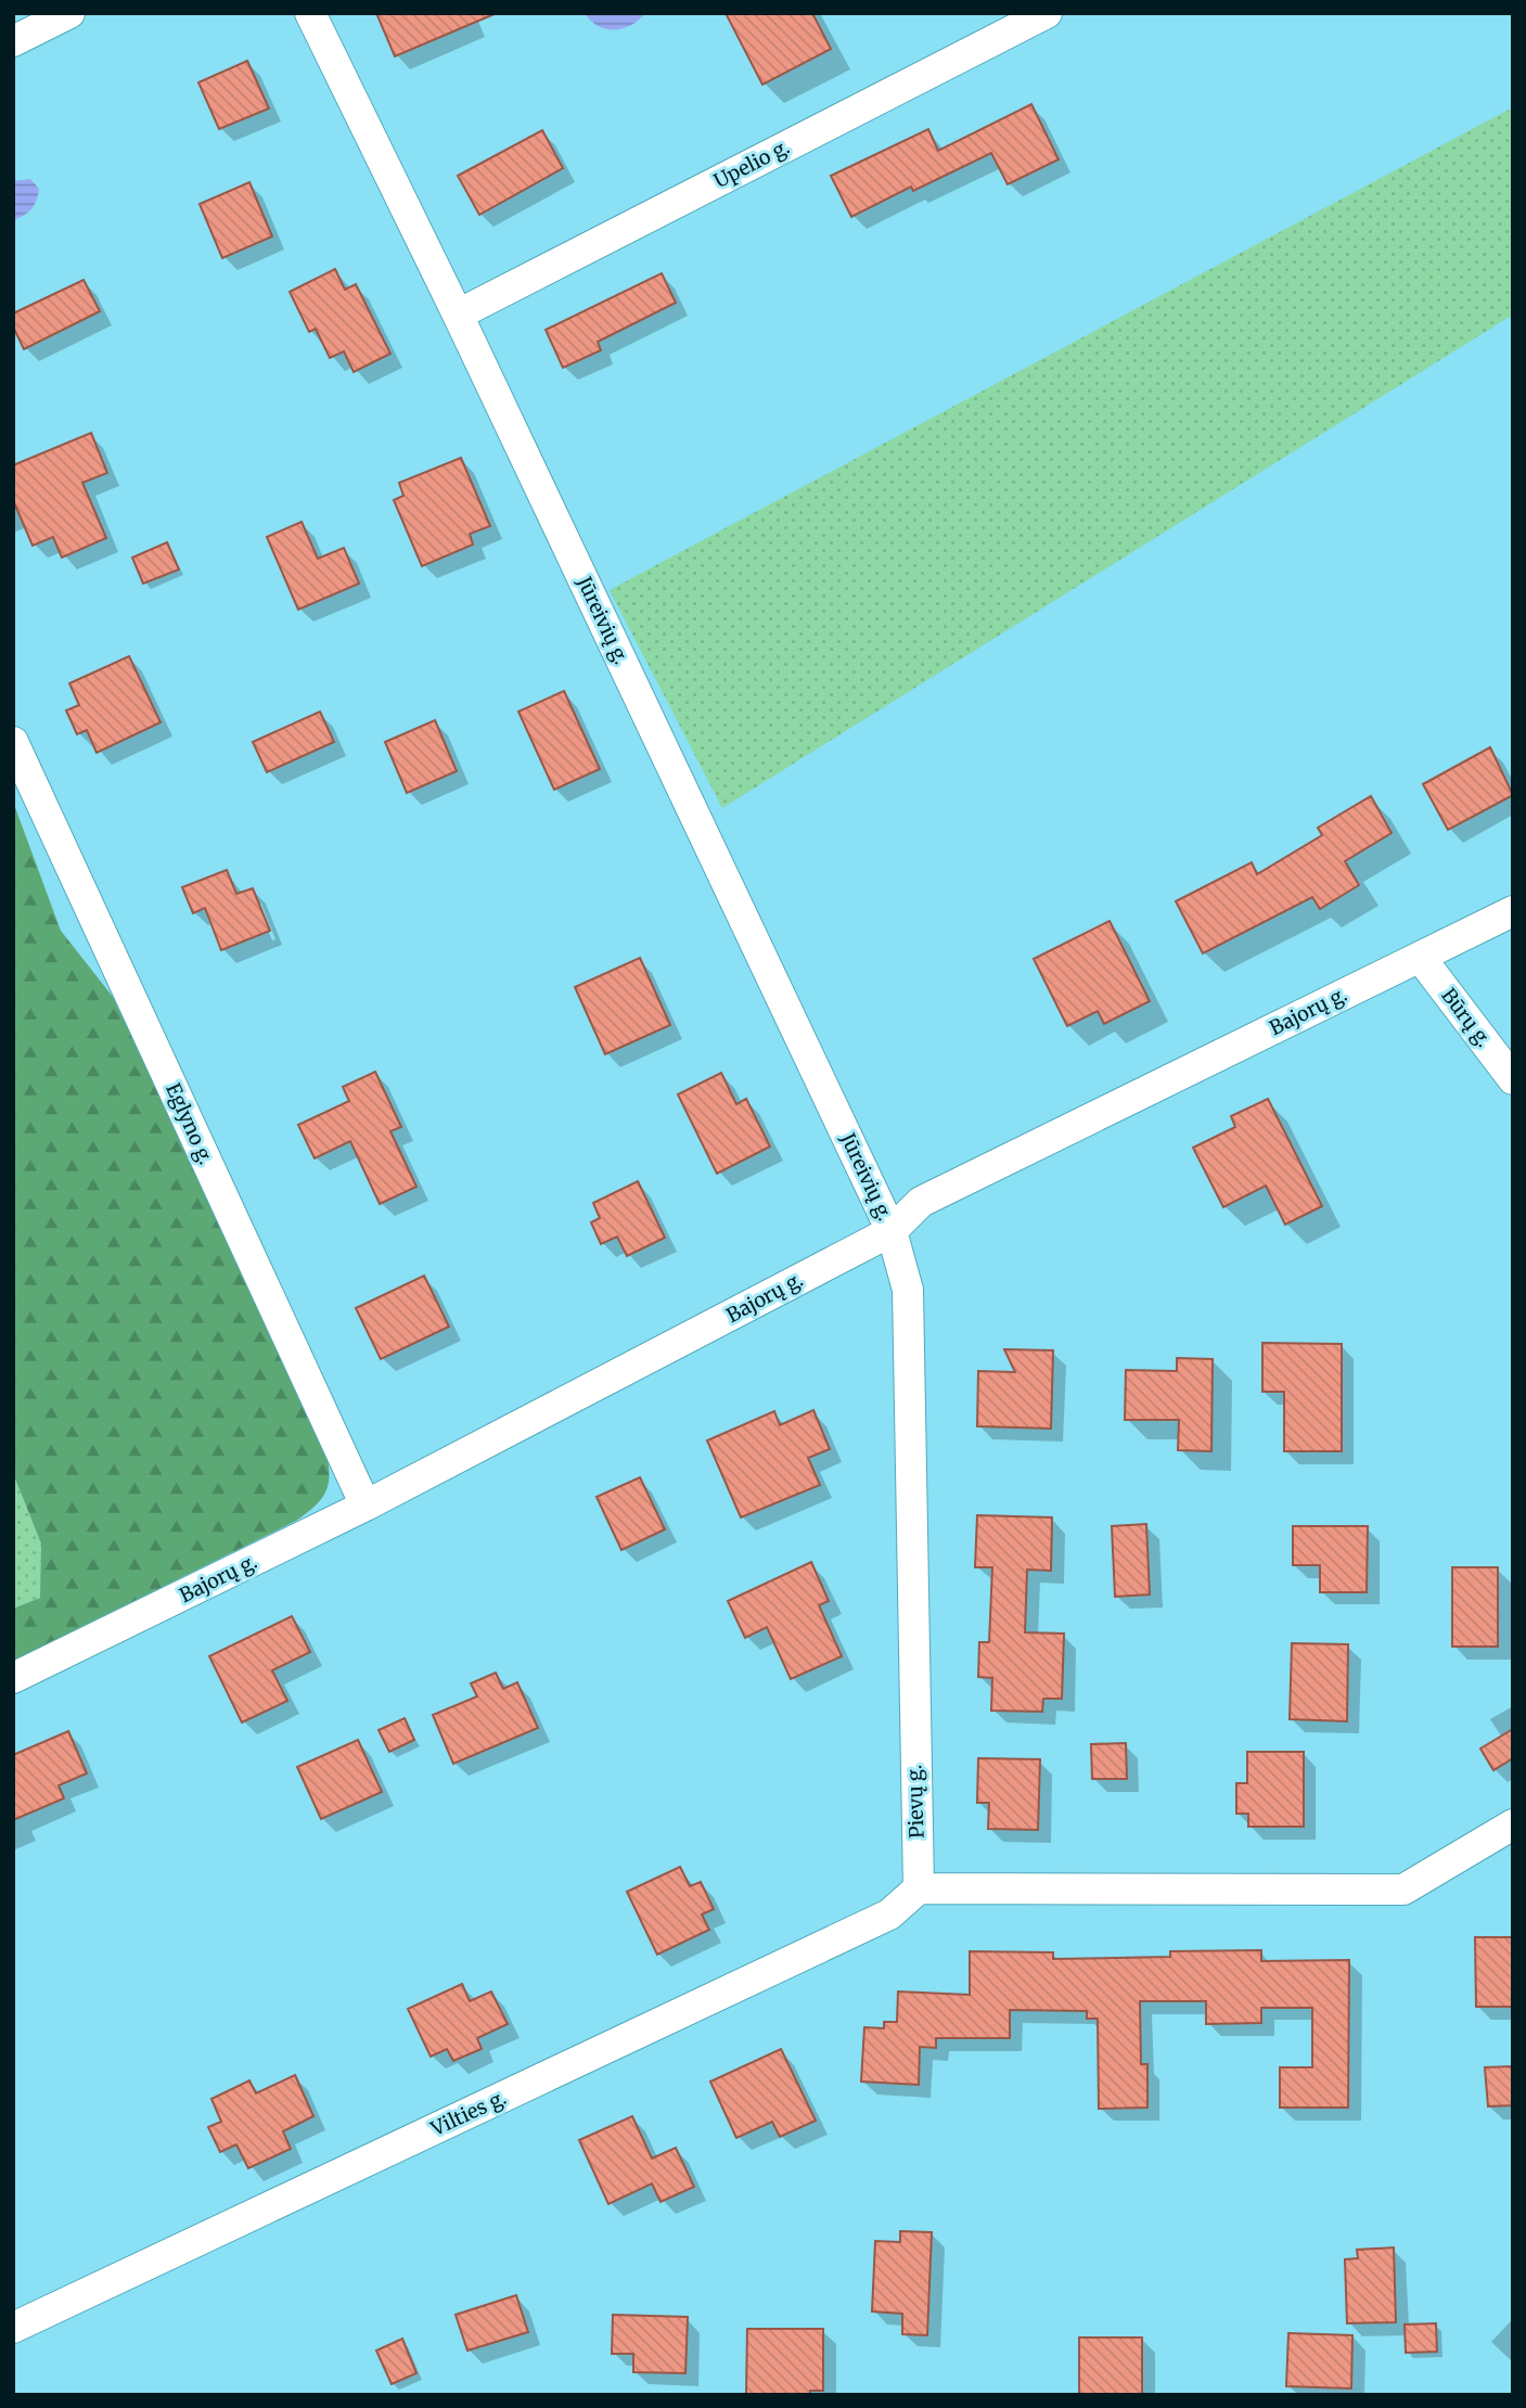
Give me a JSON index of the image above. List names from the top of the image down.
{
  "streets": {
    "street": [
      "Upelio g.",
      "Jūreivių g.",
      "Bajorų g.",
      "Būrų g.",
      "Eglyno g.",
      "Pievų g.",
      "Vilties g."
    ]
  },
  "crossings": [
    ["Upelio g.", "Jūreivių g."],
    ["Jūreivių g.", "Bajorų g."],
    ["Jūreivių g.", "Pievų g."],
    ["Bajorų g.", "Būrų g."],
    ["Bajorų g.", "Eglyno g."],
    ["Bajorų g.", "Pievų g."],
    ["Pievų g.", "Vilties g."]
  ]
}
